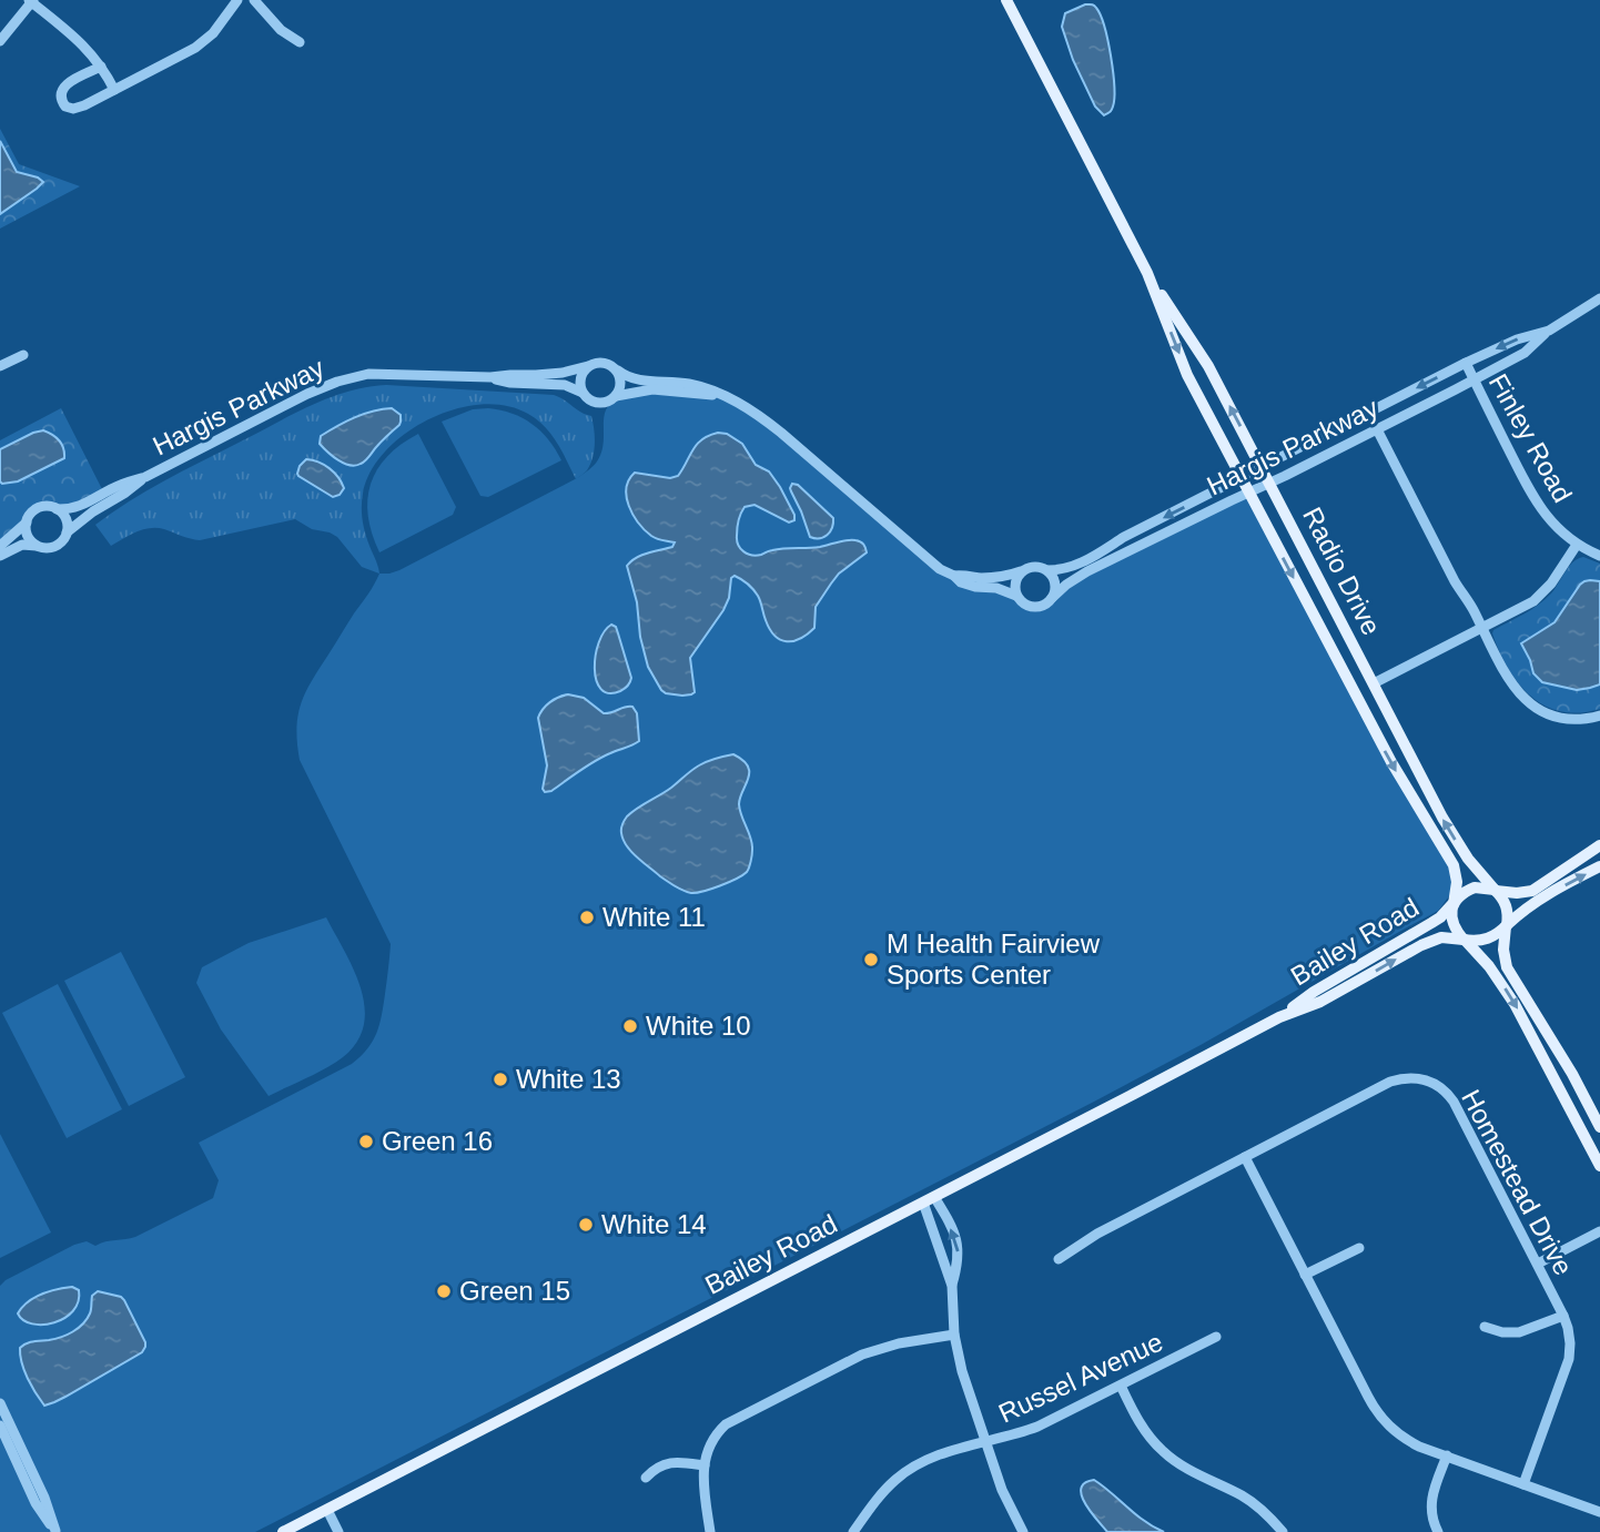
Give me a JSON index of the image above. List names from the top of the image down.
{
  "streets": {
    "main road": ["Radio Drive", "Bailey Road"],
    "street": [
      "Hargis Parkway",
      "Finley Road",
      "Homestead Drive",
      "Russel Avenue"
    ]
  },
  "crossings": [
    ["Hargis Parkway", "Finley Road"],
    ["Hargis Parkway", "Radio Drive"],
    ["Radio Drive", "Bailey Road"]
  ],
  "places": [
    "White 11",
    "M Health Fairview Sports Center",
    "White 10",
    "White 13",
    "Green 16",
    "White 14",
    "Green 15"
  ]
}
